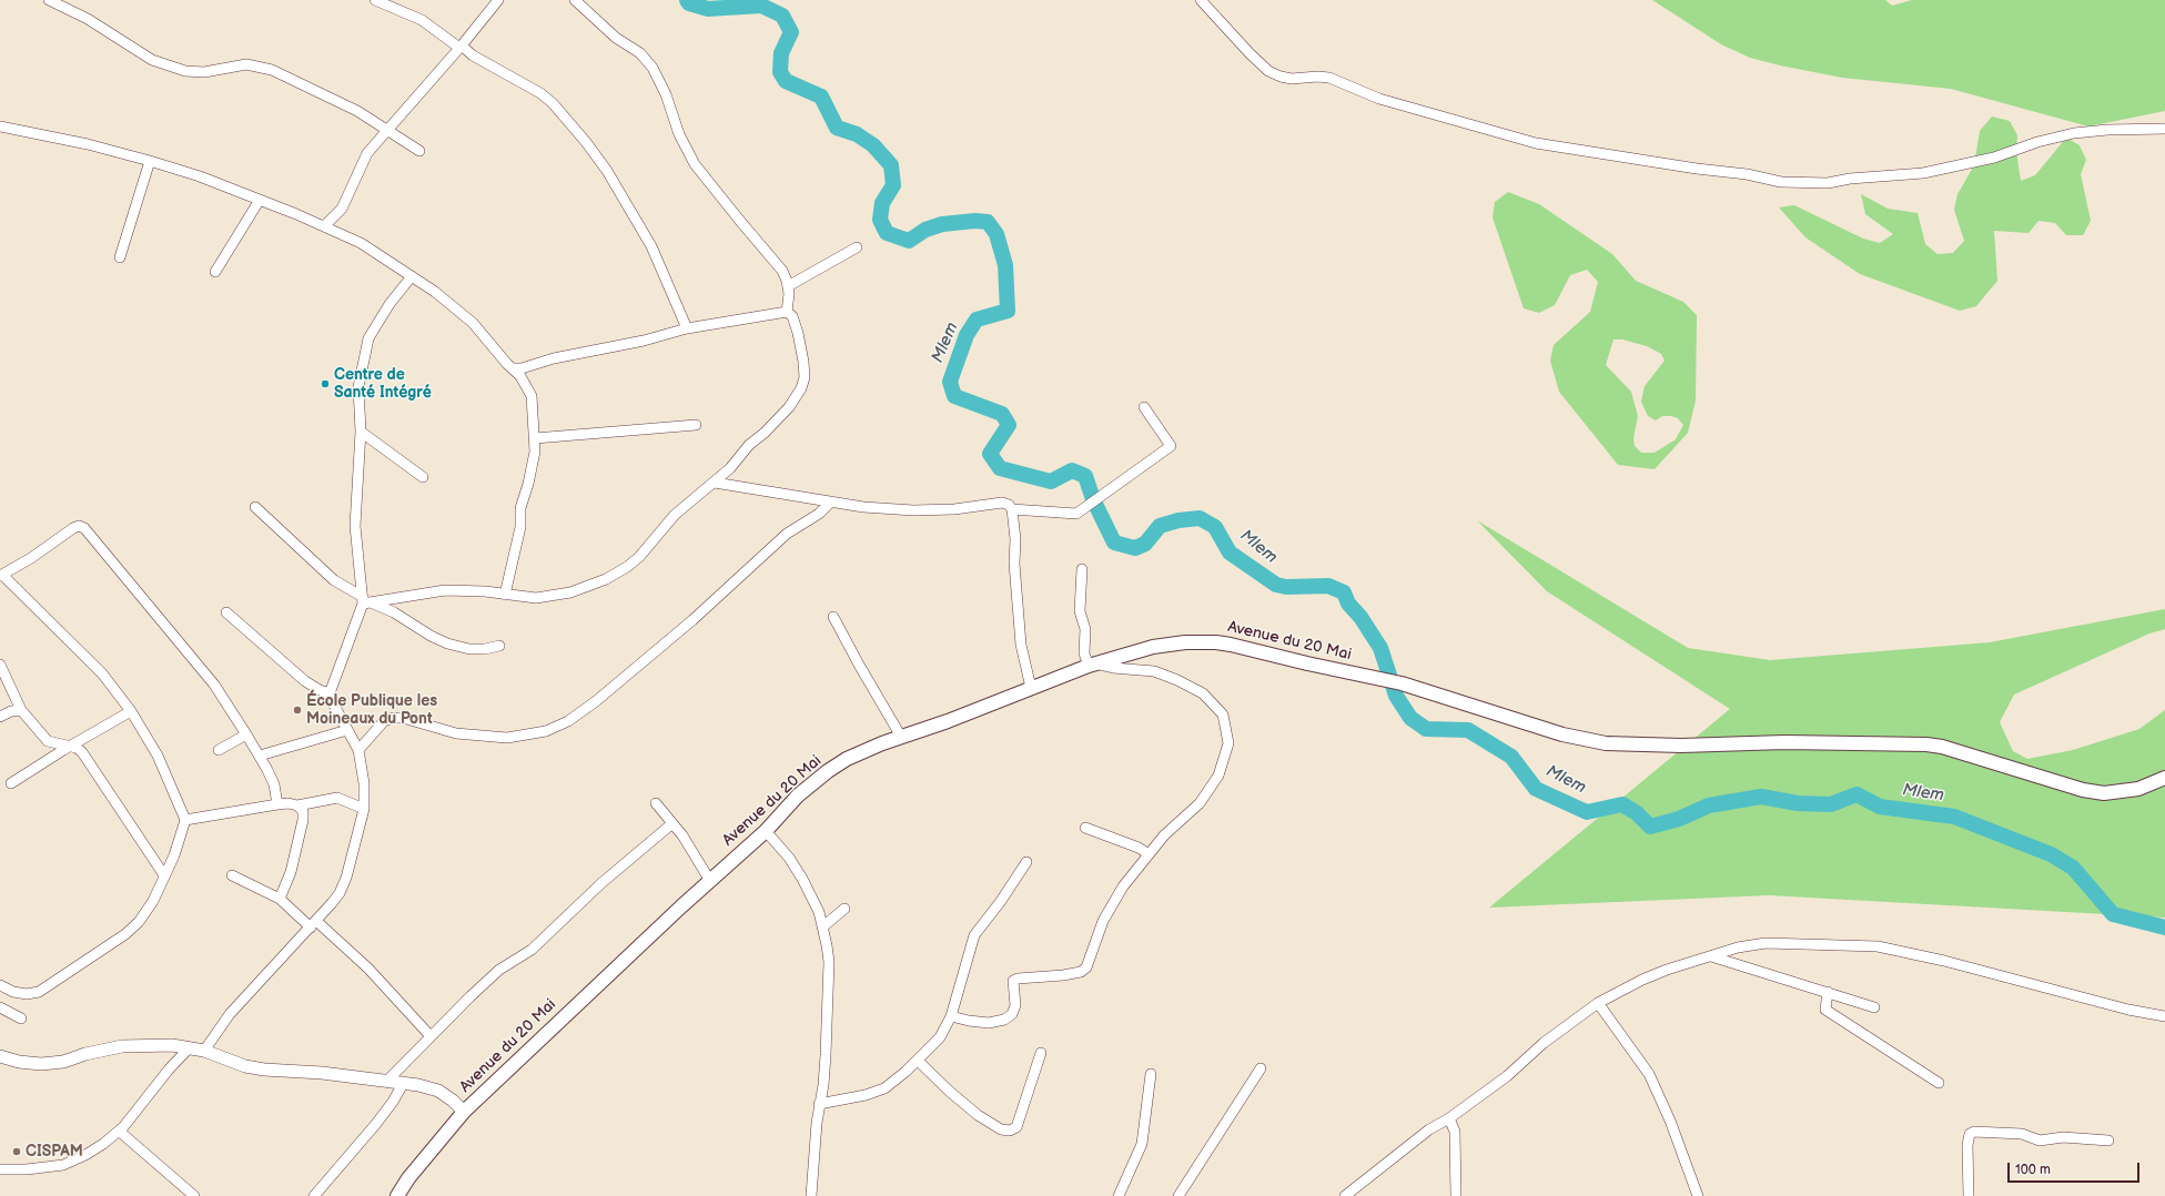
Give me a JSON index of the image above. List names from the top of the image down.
{
  "streets": {
    "main road": ["Avenue du 20 Mai"]
  },
  "water": ["Mlem"],
  "places": ["Centre de Santé Intégré", "École Publique les Moineaux du Pont", "CISPAM"],
  "scale_bar": "100 m"
}
